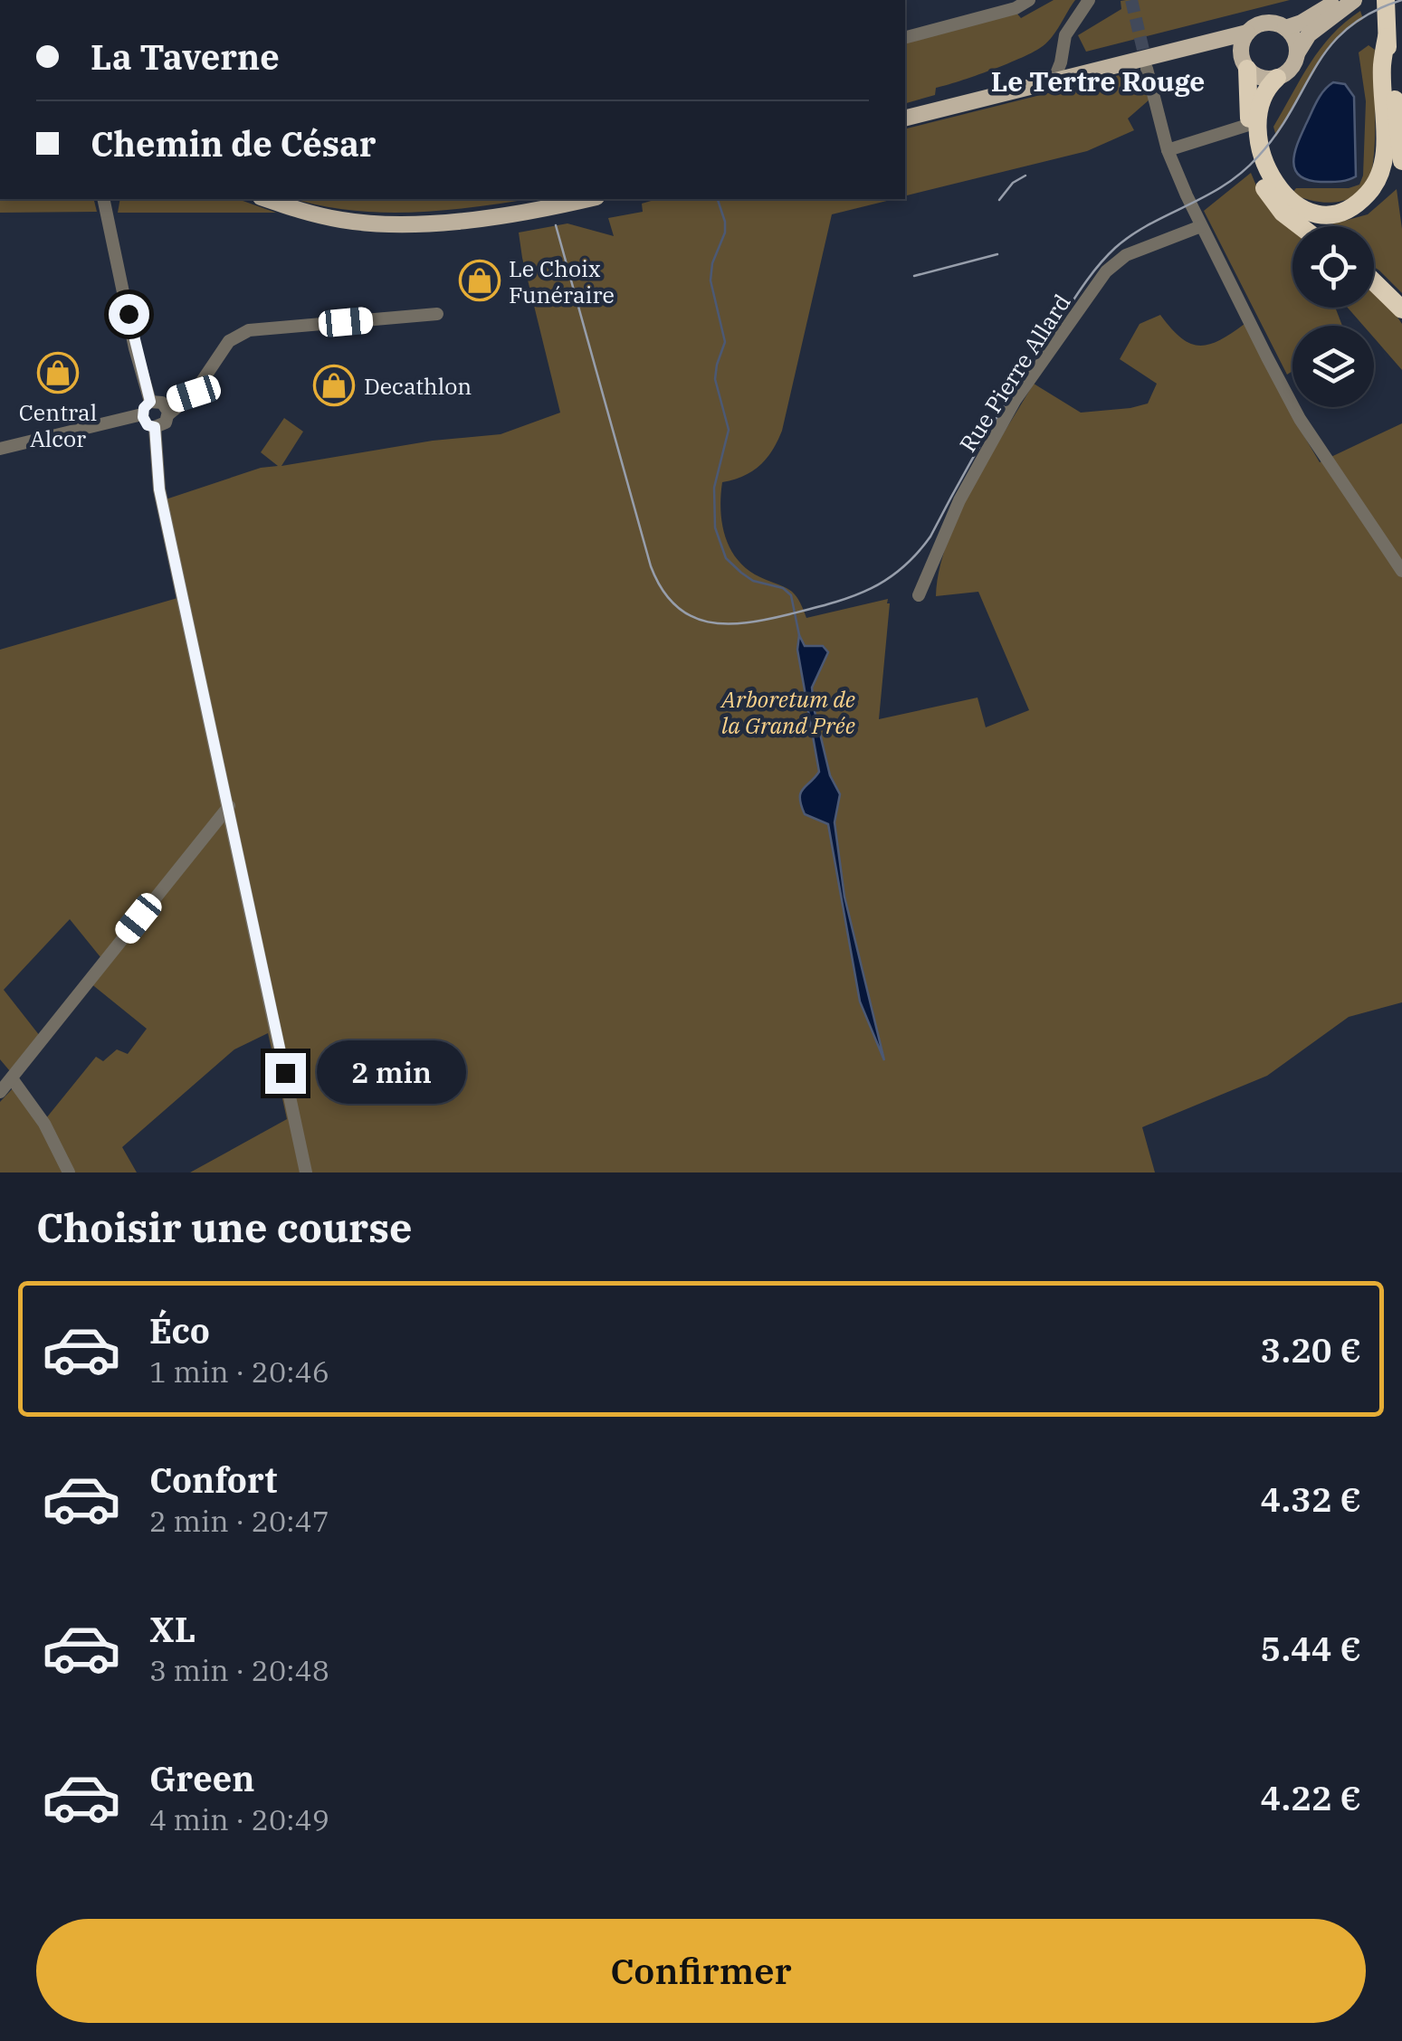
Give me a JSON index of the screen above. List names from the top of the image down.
{
  "streets": {
    "street": ["Rue Pierre Allard"]
  },
  "districts": ["Le Tertre Rouge"],
  "parks": ["Arboretum de la Grand Prée"],
  "places": {
    "shop": ["Le Choix Funéraire", "Central Alcor", "Decathlon"]
  },
  "page": {
    "banner": ["La Taverne", "Chemin de César"],
    "bubble": "2 min",
    "heading": "Choisir une course",
    "list": [
      {
        "name": "Éco",
        "note": "1 min · 20:46",
        "value": "3.20 €"
      },
      {
        "name": "Confort",
        "note": "2 min · 20:47",
        "value": "4.32 €"
      },
      {
        "name": "XL",
        "note": "3 min · 20:48",
        "value": "5.44 €"
      },
      {
        "name": "Green",
        "note": "4 min · 20:49",
        "value": "4.22 €"
      }
    ],
    "buttons": "Confirmer"
  }
}
